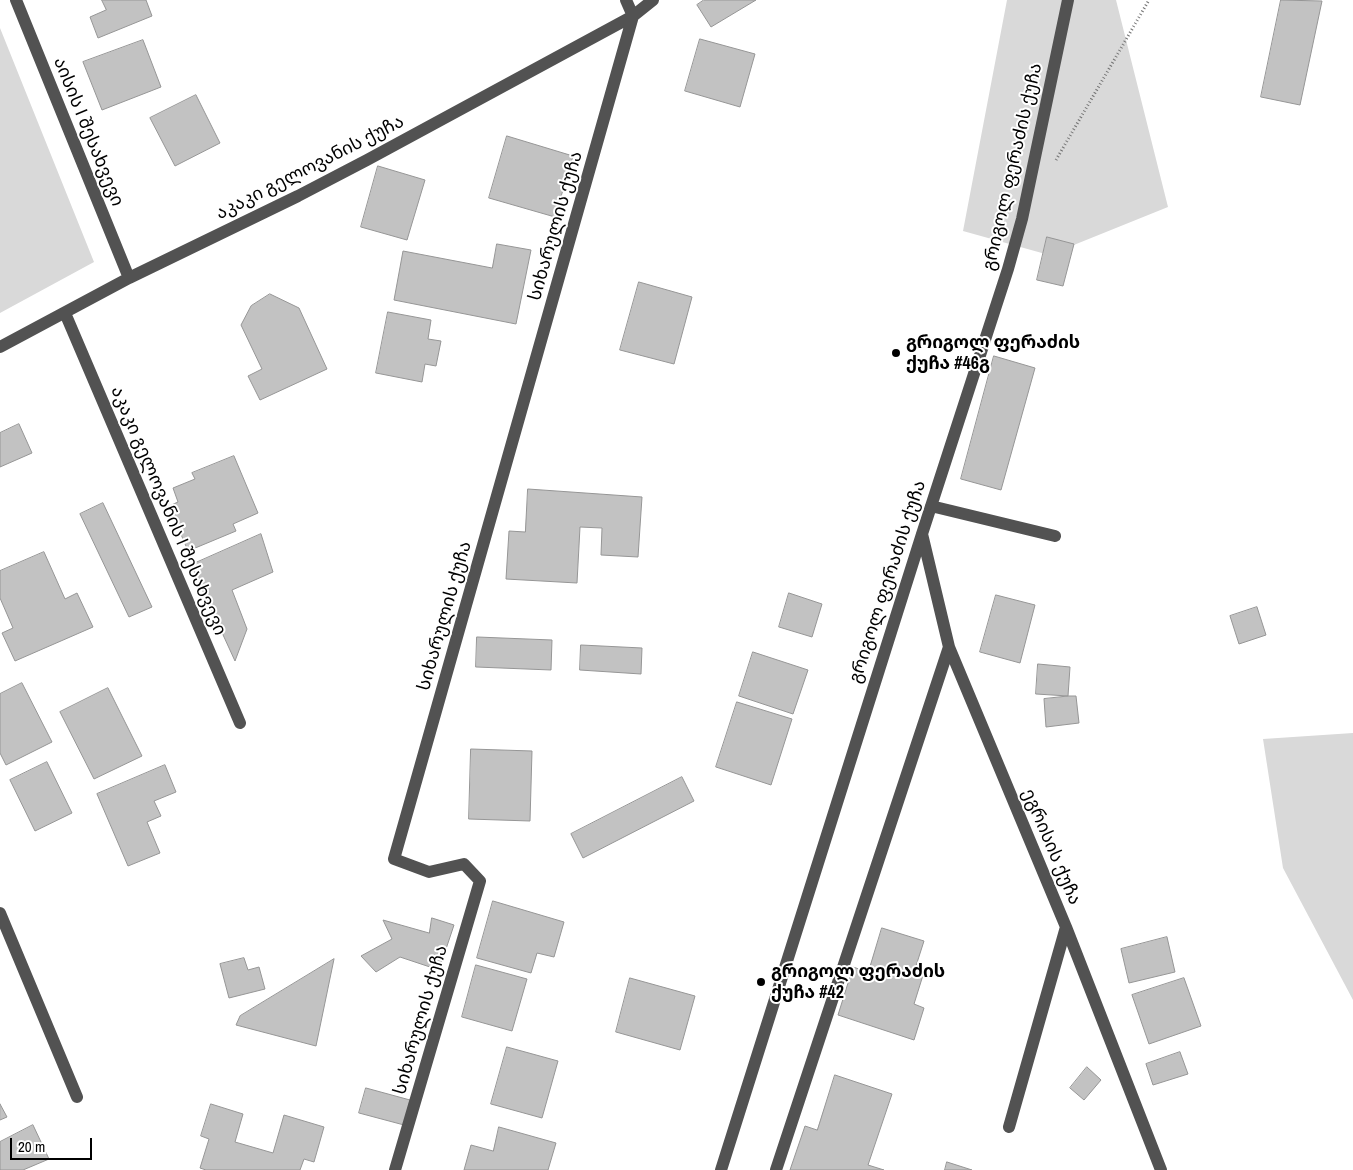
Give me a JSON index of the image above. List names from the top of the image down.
{
  "streets": {
    "street": [
      "აისის I შესახვევი",
      "გრიგოლ ფერაძის ქუჩა",
      "აკაკი გელოვანის ქუჩა",
      "სიხარულის ქუჩა",
      "აკაკი გელოვანის I შესახვევი",
      "ეგრისის ქუჩა"
    ]
  },
  "crossings": [
    ["აისის I შესახვევი", "აკაკი გელოვანის ქუჩა"],
    ["გრიგოლ ფერაძის ქუჩა", "ეგრისის ქუჩა"],
    ["აკაკი გელოვანის ქუჩა", "სიხარულის ქუჩა"],
    ["აკაკი გელოვანის ქუჩა", "აკაკი გელოვანის I შესახვევი"]
  ],
  "places": ["გრიგოლ ფერაძის ქუჩა #46გ", "გრიგოლ ფერაძის ქუჩა #42"],
  "scale_bar": "20 m"
}
